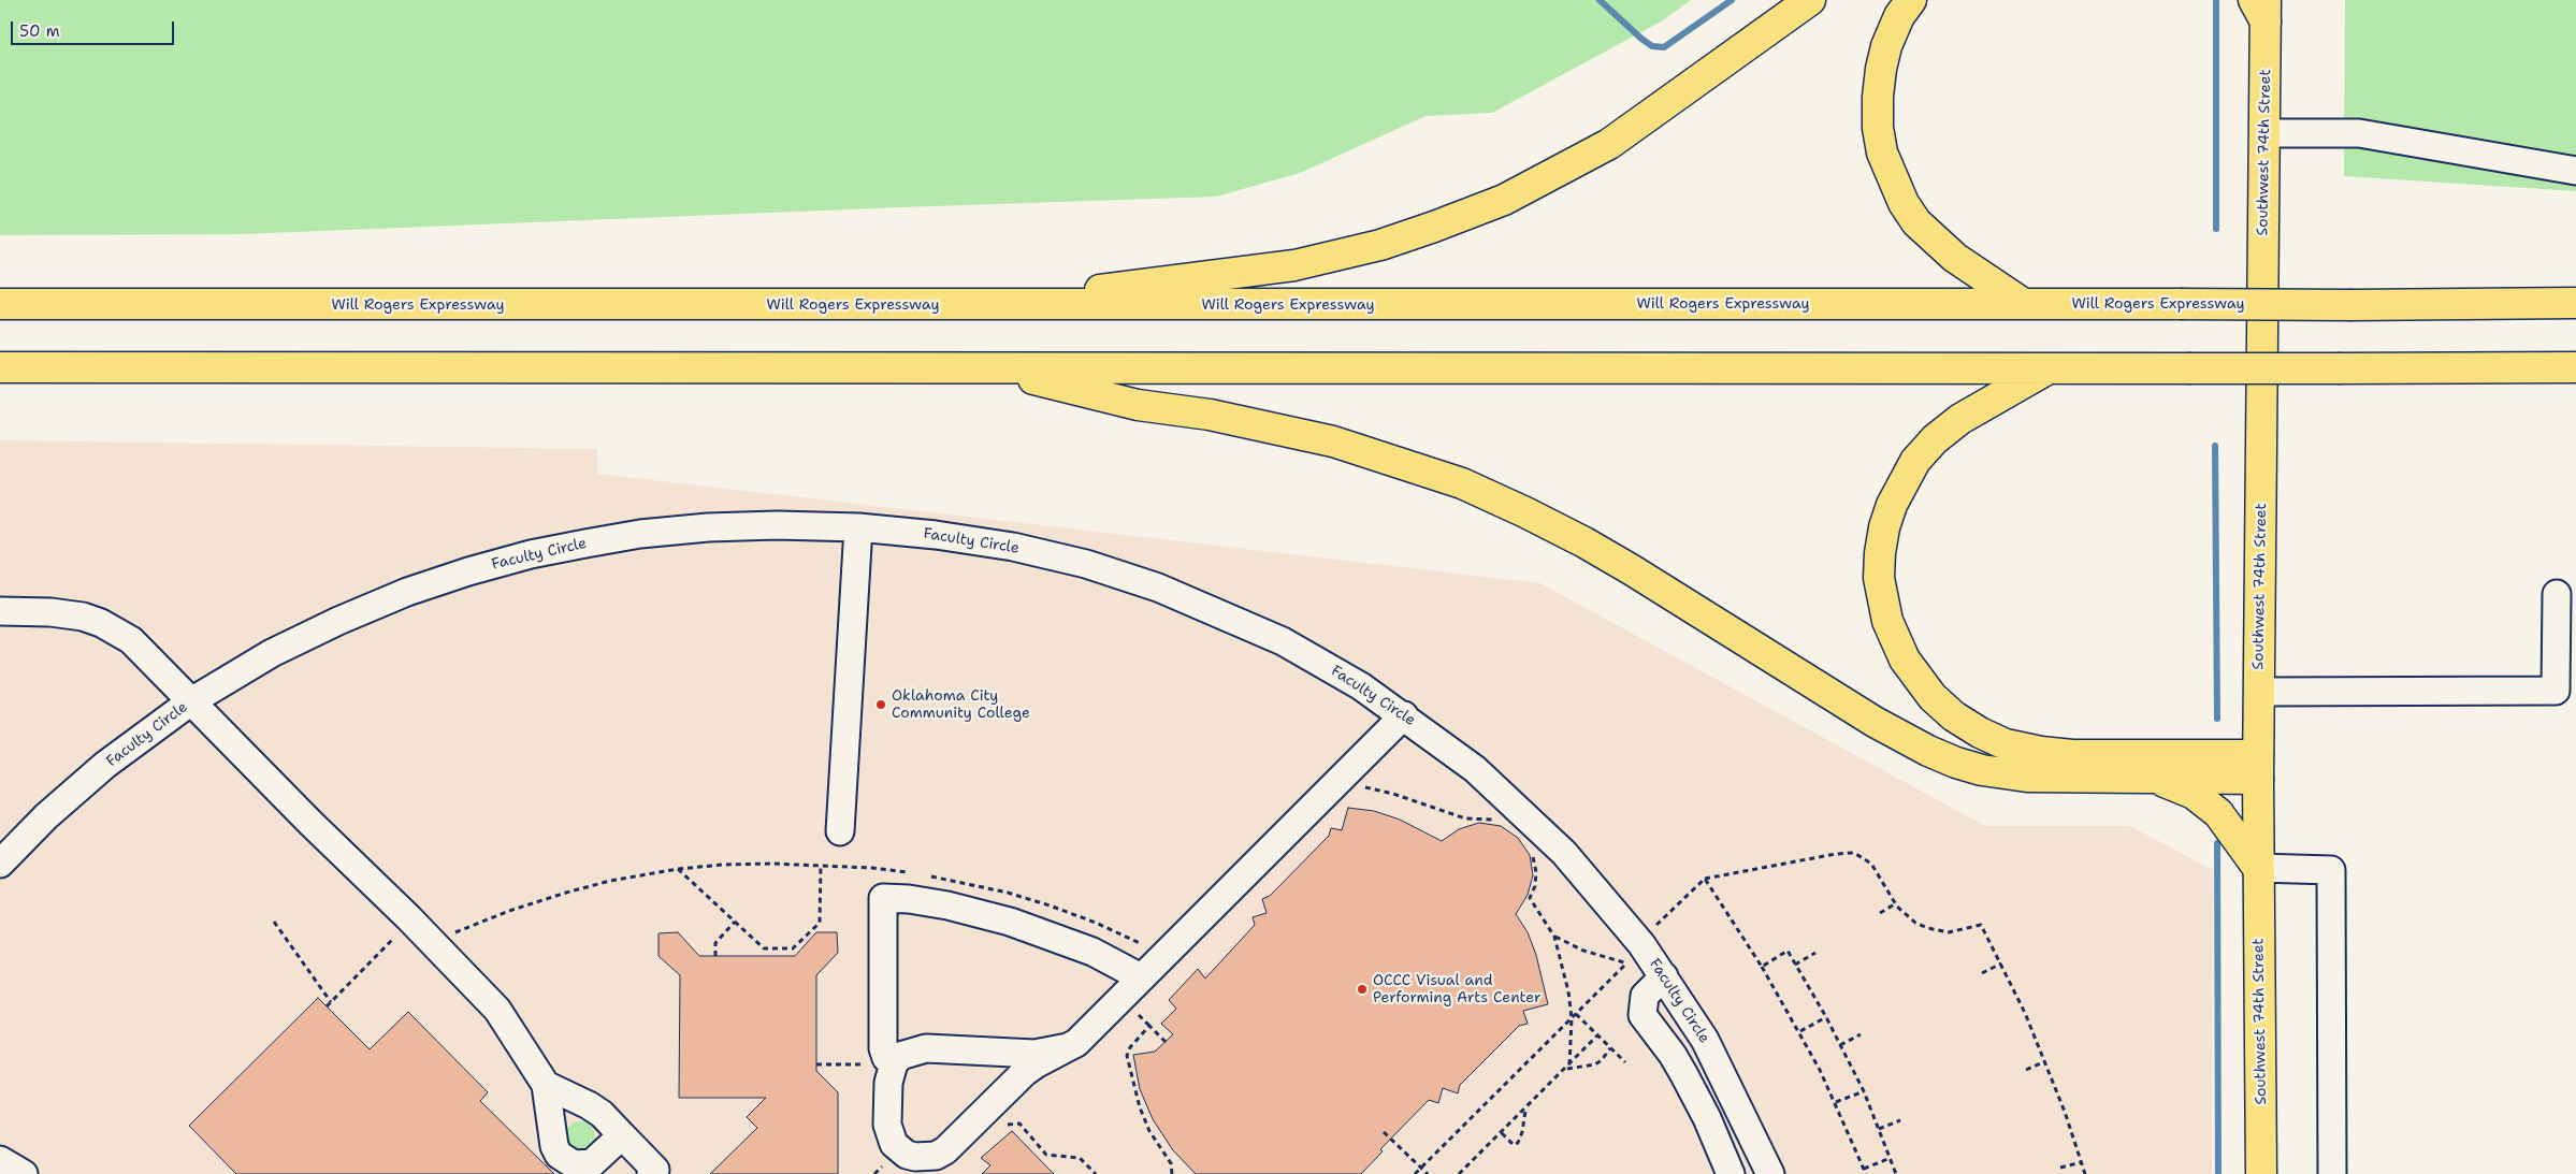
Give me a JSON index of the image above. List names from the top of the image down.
{
  "streets": {
    "main road": ["Southwest 74th Street", "Will Rogers Expressway"],
    "street": ["Faculty Circle"]
  },
  "places": ["Oklahoma City Community College", "OCCC Visual and Performing Arts Center"],
  "scale_bar": "50 m"
}
